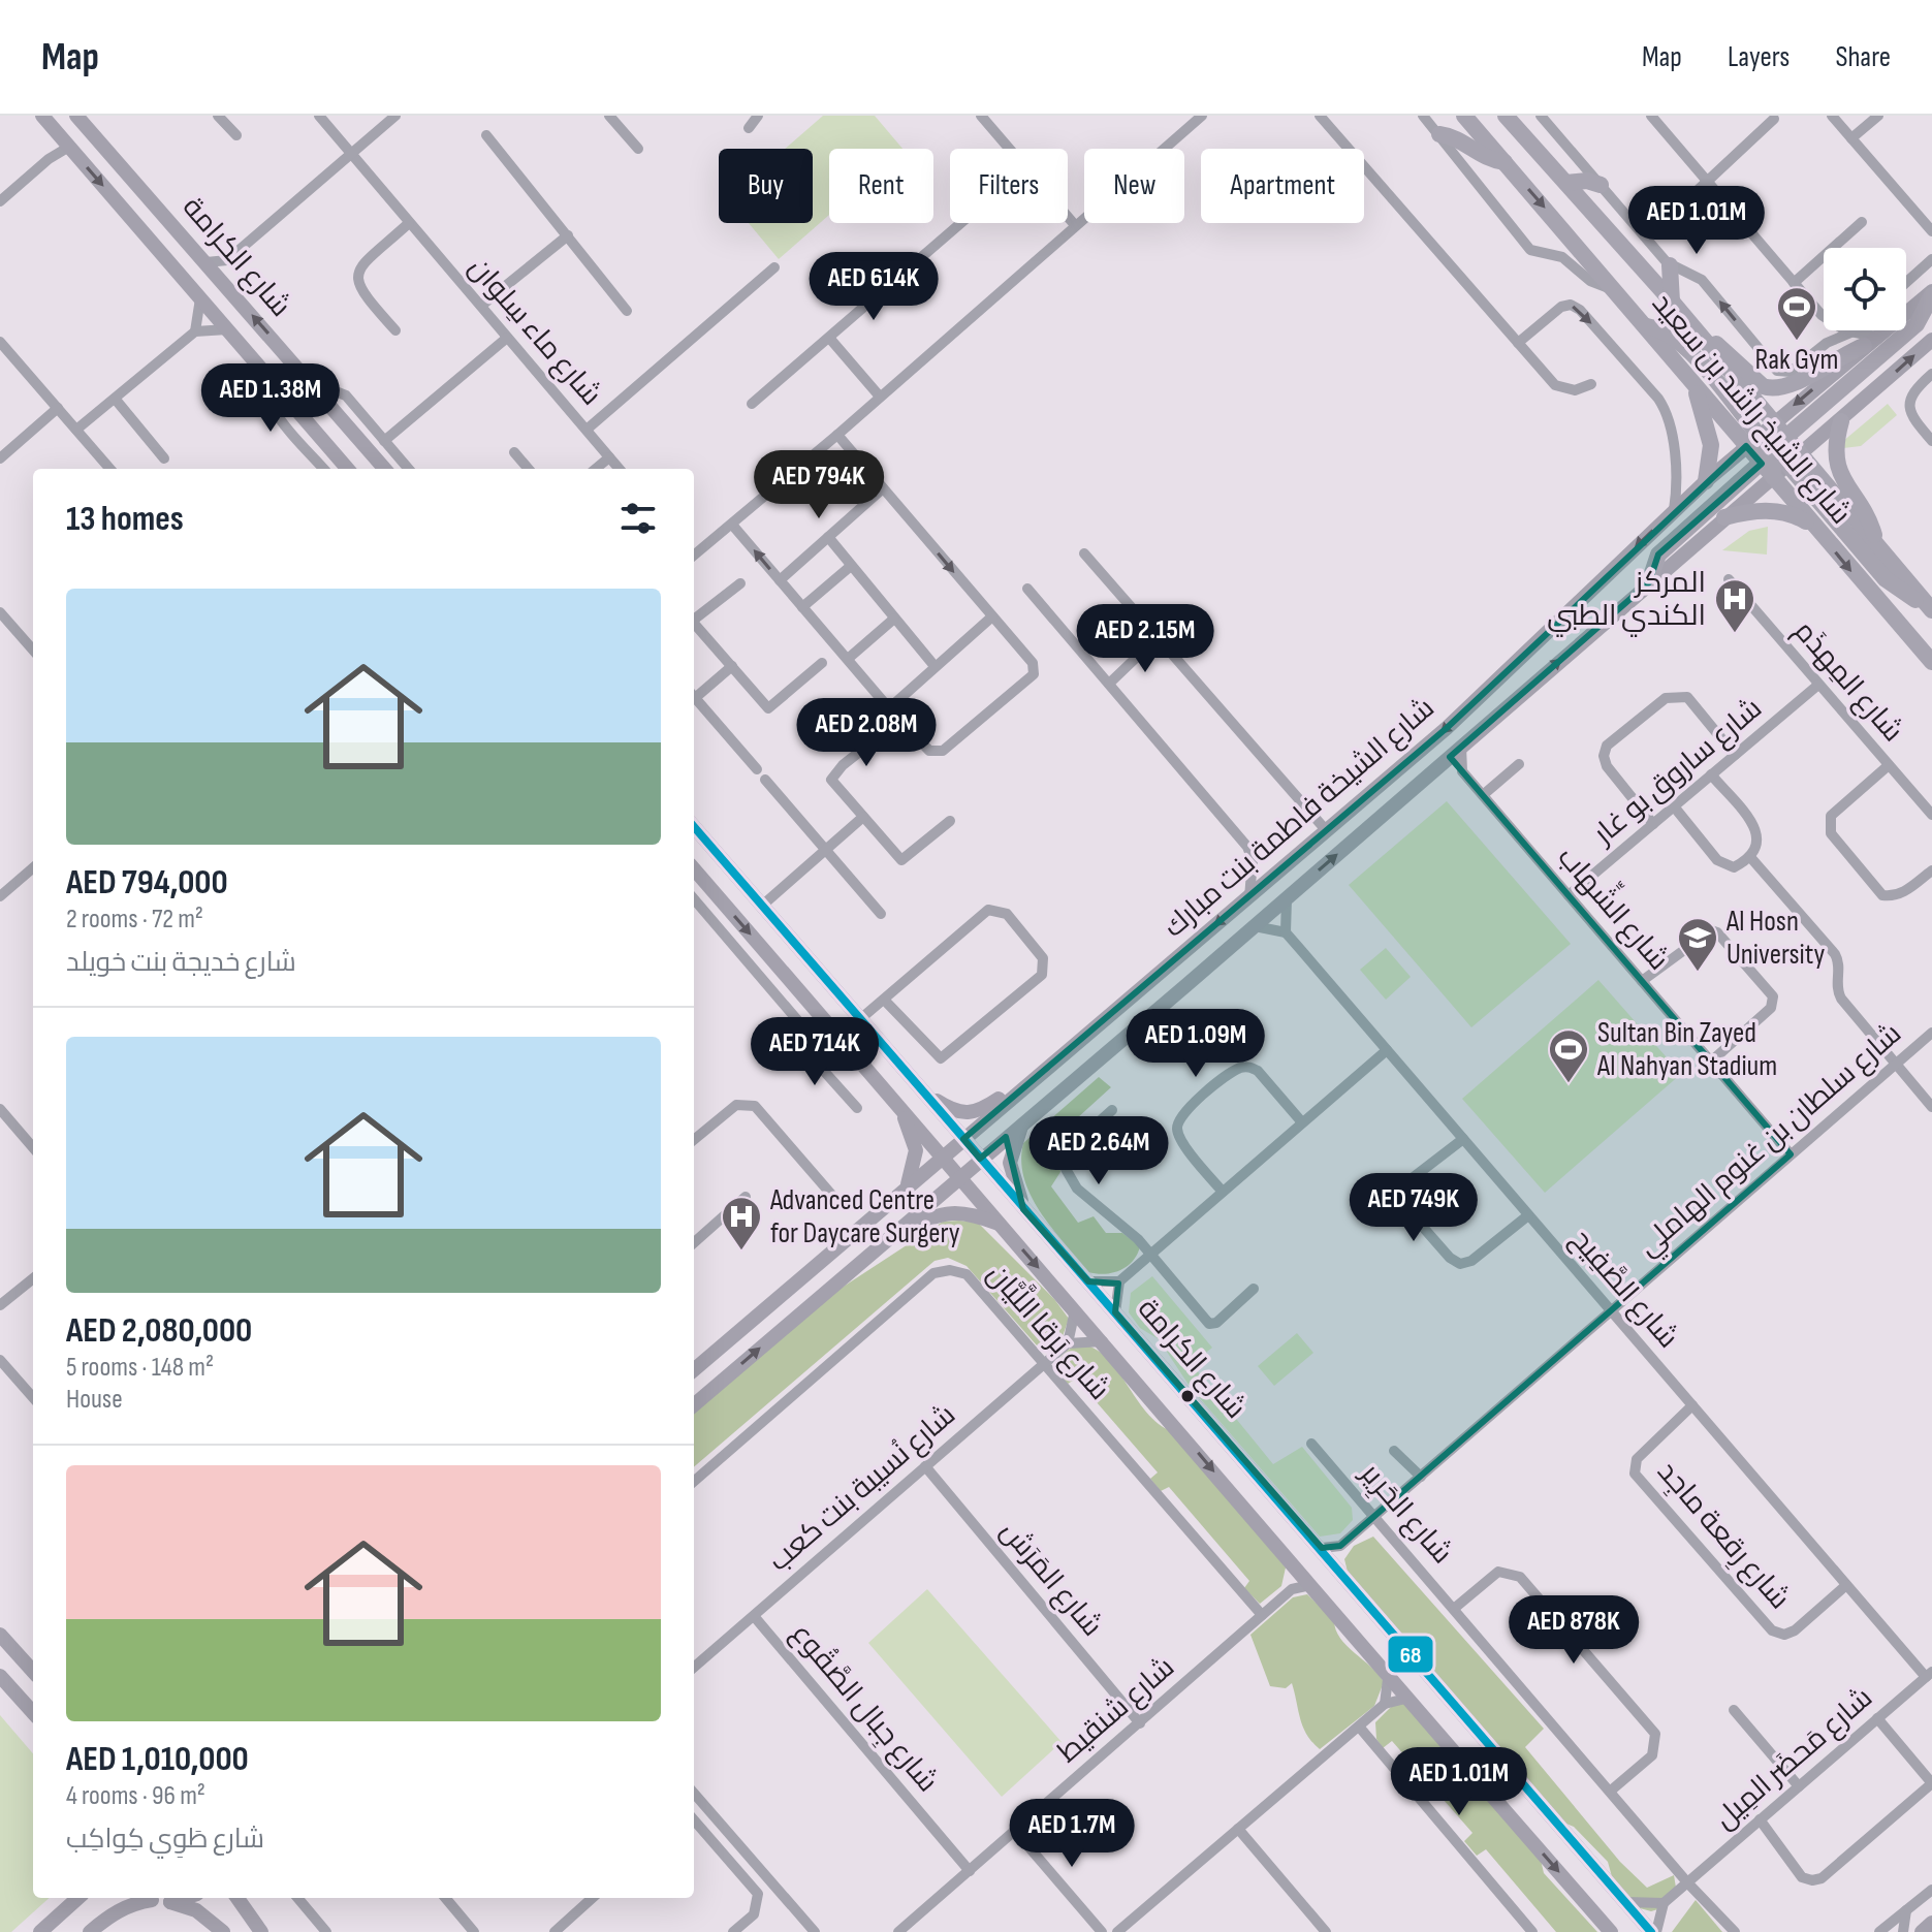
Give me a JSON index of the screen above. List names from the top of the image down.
{
  "streets": {
    "main road": ["شارع الكرامة", "شارع الشيخ راشد بن سعيد", "شارع الشيخة فاطمة بنت مبارك"],
    "street": [
      "شارع ماء سِلوان",
      "شارع المِهذَم",
      "شارع ساروق بو غار",
      "شارع الشِّهاب",
      "شارع سلطان بن غنوم الهاملي",
      "شارع الصَّفِيح",
      "شارع بَرقا اللَّيَّان",
      "شارع نُسيبة بنت كعب",
      "شارع الحَرِير",
      "شارع رِقعة ماجِد",
      "شارع المَرَش",
      "شارع جِبال الصَّقُوع",
      "شارع شنقيط",
      "شارع مَحضَر المِيل"
    ]
  },
  "crossings": [
    ["شارع الكرامة", "شارع الشيخة فاطمة بنت مبارك"],
    ["شارع الكرامة", "شارع شنقيط"],
    ["شارع الشيخ راشد بن سعيد", "شارع الشيخة فاطمة بنت مبارك"],
    ["شارع المِهذَم", "شارع ساروق بو غار"],
    ["شارع ساروق بو غار", "شارع الشِّهاب"],
    ["شارع الشِّهاب", "شارع سلطان بن غنوم الهاملي"],
    ["شارع سلطان بن غنوم الهاملي", "شارع الصَّفِيح"],
    ["شارع سلطان بن غنوم الهاملي", "شارع الحَرِير"],
    ["شارع الصَّفِيح", "شارع رِقعة ماجِد"],
    ["شارع الصَّفِيح", "شارع مَحضَر المِيل"],
    ["شارع بَرقا اللَّيَّان", "شارع نُسيبة بنت كعب"],
    ["شارع بَرقا اللَّيَّان", "شارع شنقيط"],
    ["شارع نُسيبة بنت كعب", "شارع المَرَش"],
    ["شارع نُسيبة بنت كعب", "شارع جِبال الصَّقُوع"],
    ["شارع الحَرِير", "شارع مَحضَر المِيل"],
    ["شارع المَرَش", "شارع شنقيط"],
    ["شارع جِبال الصَّقُوع", "شارع شنقيط"]
  ],
  "places": {
    "sports": ["Rak Gym", "Sultan Bin Zayed Al Nahyan Stadium"],
    "hospital": ["المركز الكندي الطبي", "Advanced Centre for Daycare Surgery"],
    "school or university": ["Al Hosn University"]
  },
  "lines": ["transit line 68"],
  "page": {
    "header": "Map",
    "nav": ["Map", "Layers", "Share"],
    "chip": [
      "Buy",
      "Rent",
      "Filters",
      "New",
      "Apartment"
    ],
    "price": [
      "AED 1.01M",
      "AED 614K",
      "AED 1.38M",
      "AED 794K",
      "AED 2.15M",
      "AED 2.08M",
      "AED 1.09M",
      "AED 714K",
      "AED 2.64M",
      "AED 749K",
      "AED 878K",
      "AED 1.01M",
      "AED 1.7M"
    ],
    "heading": "13 homes",
    "list": [
      {
        "name": "AED 794,000",
        "note": "2 rooms · 72 m² · شارع خديجة بنت خويلد"
      },
      {
        "name": "AED 2,080,000",
        "note": "5 rooms · 148 m² · House"
      },
      {
        "name": "AED 1,010,000",
        "note": "4 rooms · 96 m² · شارع طَوِي كِواكِب"
      }
    ]
  }
}
